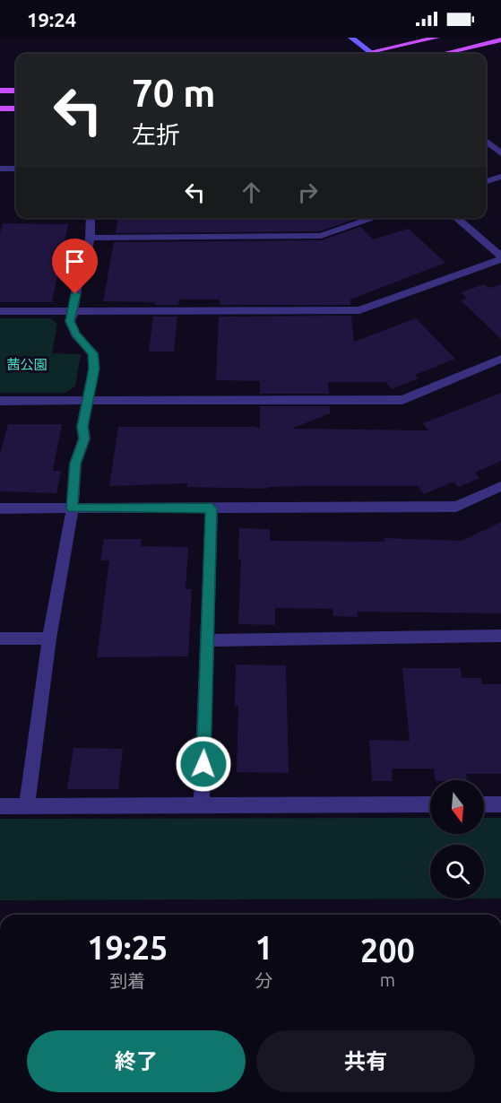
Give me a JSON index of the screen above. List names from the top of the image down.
{
  "parks": ["茜公園"],
  "north": "bottom",
  "page": {
    "status": "19:24",
    "turn": ["70 m", "左折"],
    "eta": [
      "19:25",
      "到着",
      "1",
      "分",
      "200",
      "m"
    ],
    "buttons": ["終了", "共有"]
  }
}
